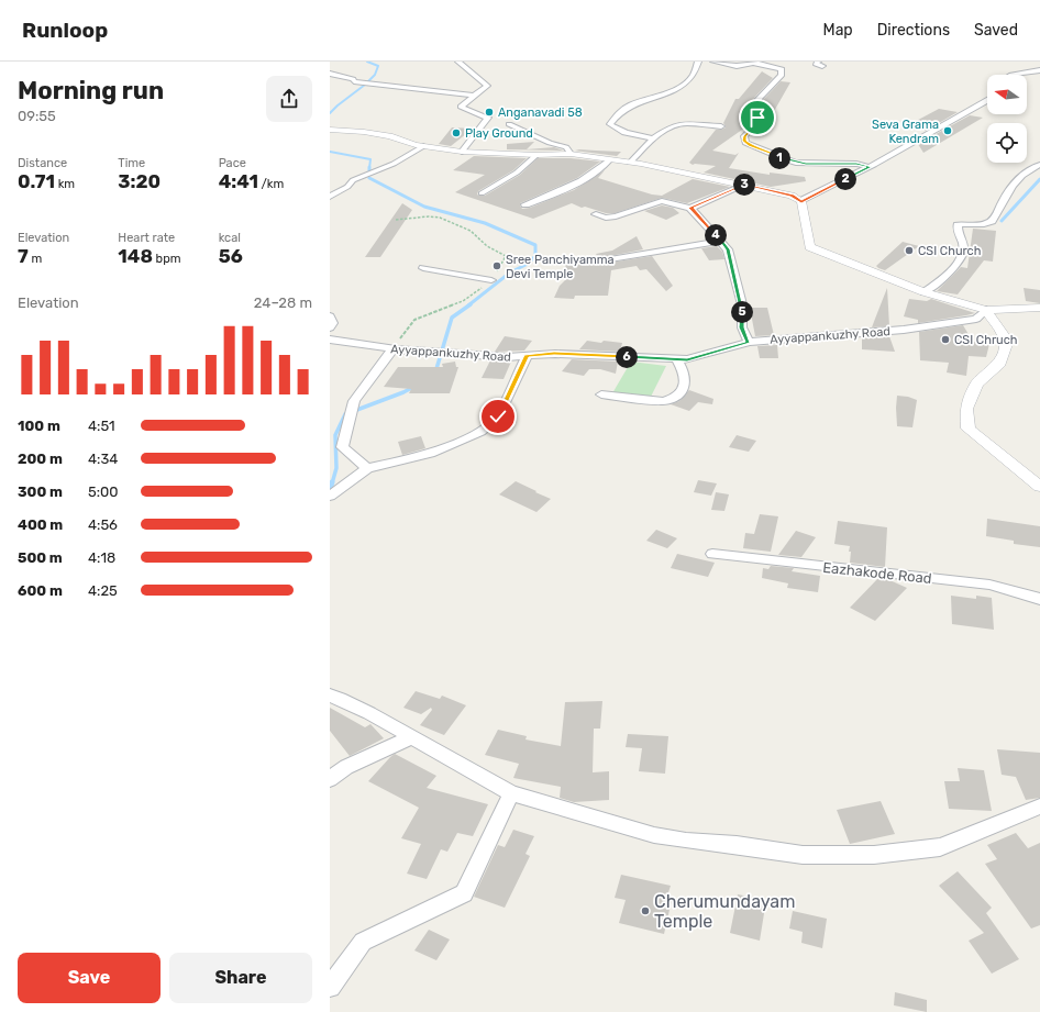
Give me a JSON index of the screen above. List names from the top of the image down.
{
  "streets": {
    "street": ["Ayyappankuzhy Road", "Eazhakode Road"]
  },
  "places": [
    "Anganavadi 58",
    "Seva Grama Kendram",
    "Play Ground",
    "CSI Church",
    "Sree Panchiyamma Devi Temple",
    "CSI Chruch",
    "Cherumundayam Temple"
  ],
  "north": "left",
  "page": {
    "header": "Runloop",
    "nav": ["Map", "Directions", "Saved"],
    "heading": ["Morning run", "09:55"],
    "stats": [
      ["Distance", "0.71 km"],
      ["Time", "3:20"],
      ["Pace", "4:41 /km"],
      ["Elevation", "7 m"],
      ["Heart rate", "148 bpm"],
      ["kcal", "56"]
    ],
    "pins": [
      "1",
      "2",
      "3",
      "4",
      "5",
      "6"
    ],
    "chart": ["Elevation", "24–28 m"],
    "list": [
      {
        "name": "100 m",
        "note": "4:51"
      },
      {
        "name": "200 m",
        "note": "4:34"
      },
      {
        "name": "300 m",
        "note": "5:00"
      },
      {
        "name": "400 m",
        "note": "4:56"
      },
      {
        "name": "500 m",
        "note": "4:18"
      },
      {
        "name": "600 m",
        "note": "4:25"
      }
    ],
    "buttons": ["Save", "Share"]
  }
}
